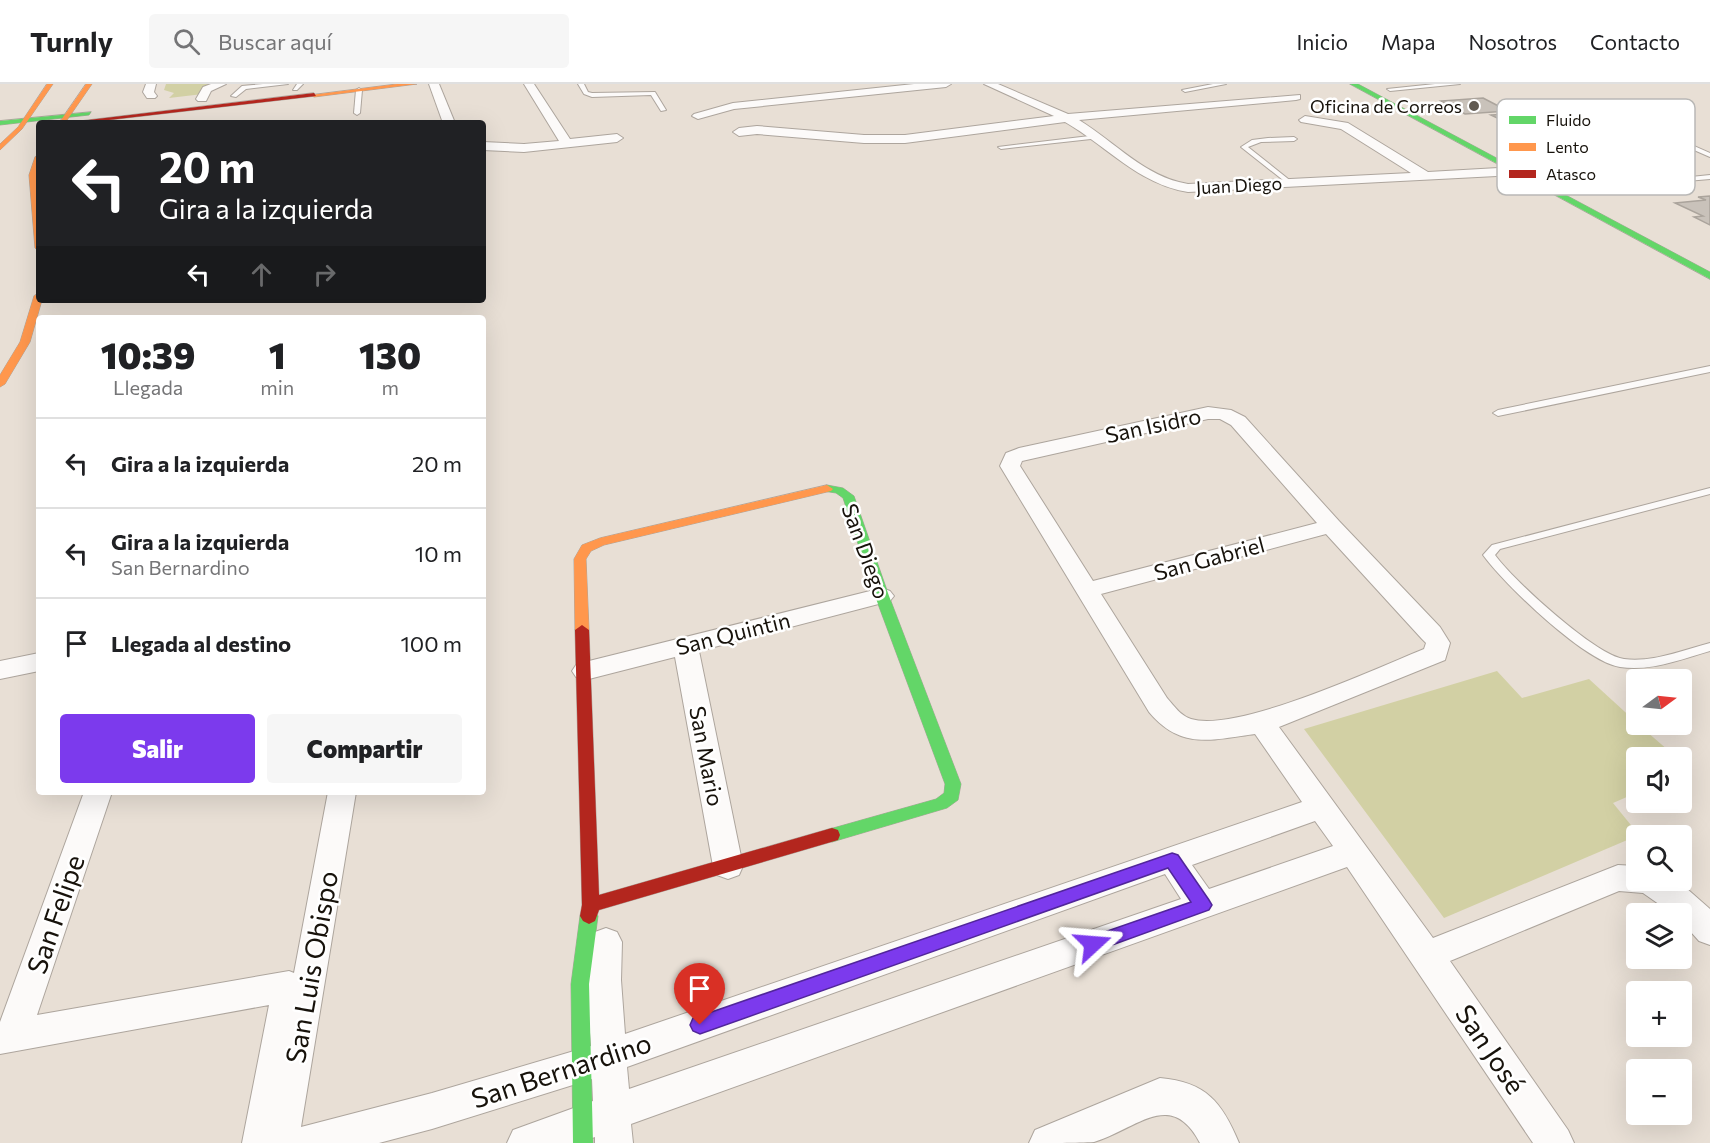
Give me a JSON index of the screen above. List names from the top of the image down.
{
  "streets": {
    "main road": ["San Diego"],
    "street": [
      "Juan Diego",
      "San Isidro",
      "San Gabriel",
      "San Quintin",
      "San Mario",
      "San Felipe",
      "San Luis Obispo",
      "San José",
      "San Bernardino"
    ]
  },
  "crossings": [
    ["San Isidro", "San Gabriel"],
    ["San Diego", "San Quintin"],
    ["San Diego", "San Mario"],
    ["San Diego", "San Bernardino"],
    ["San Quintin", "San Mario"]
  ],
  "places": ["Oficina de Correos"],
  "legend": ["Fluido", "Lento", "Atasco"],
  "north": "right",
  "page": {
    "header": "Turnly",
    "search": "Buscar aquí",
    "nav": [
      "Inicio",
      "Mapa",
      "Nosotros",
      "Contacto"
    ],
    "turn": ["20 m", "Gira a la izquierda"],
    "eta": [
      "10:39",
      "Llegada",
      "1",
      "min",
      "130",
      "m"
    ],
    "list": [
      {
        "name": "Gira a la izquierda",
        "value": "20 m"
      },
      {
        "name": "Gira a la izquierda",
        "note": "San Bernardino",
        "value": "10 m"
      },
      {
        "name": "Llegada al destino",
        "value": "100 m"
      }
    ],
    "map_buttons": ["+", "−"],
    "buttons": ["Salir", "Compartir"]
  }
}
